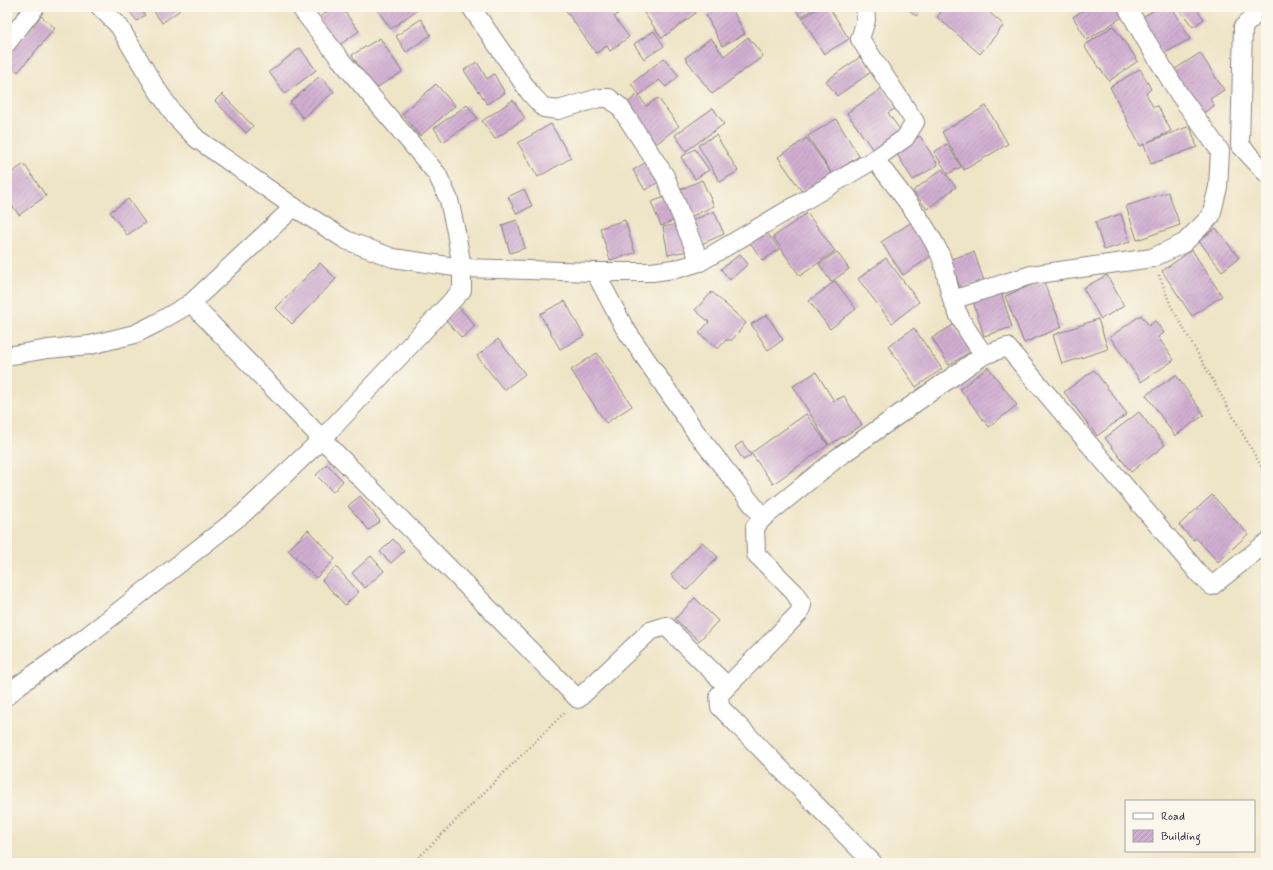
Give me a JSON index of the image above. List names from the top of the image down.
{
  "legend": ["Road", "Building"]
}
